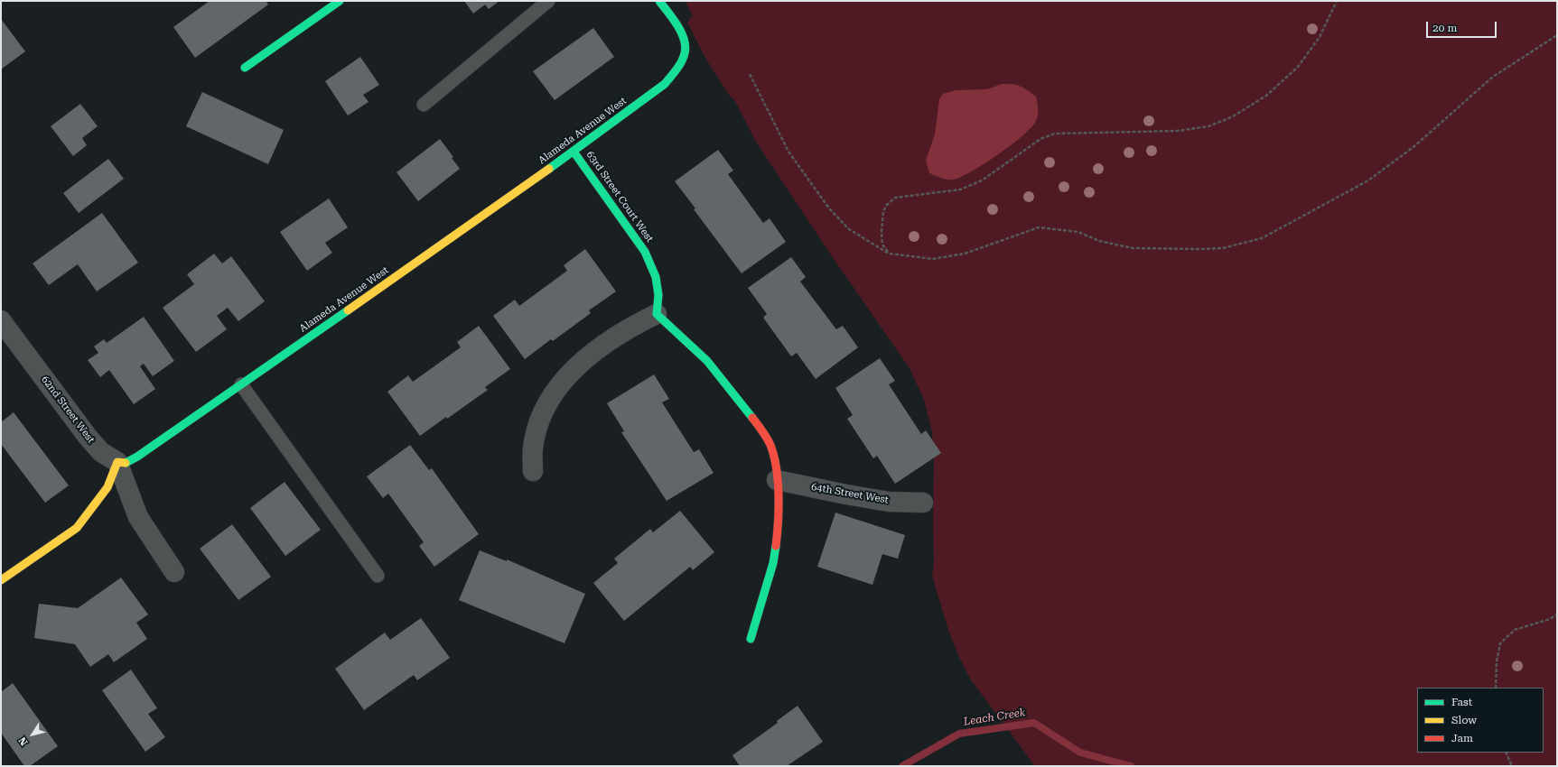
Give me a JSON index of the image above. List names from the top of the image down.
{
  "streets": {
    "street": [
      "Alameda Avenue West",
      "63rd Street Court West",
      "62nd Street West",
      "64th Street West"
    ]
  },
  "crossings": [
    ["Alameda Avenue West", "63rd Street Court West"],
    ["Alameda Avenue West", "62nd Street West"]
  ],
  "water": ["Leach Creek"],
  "legend": ["Fast", "Slow", "Jam"],
  "scale_bar": "20 m",
  "north": "bottom left"
}
